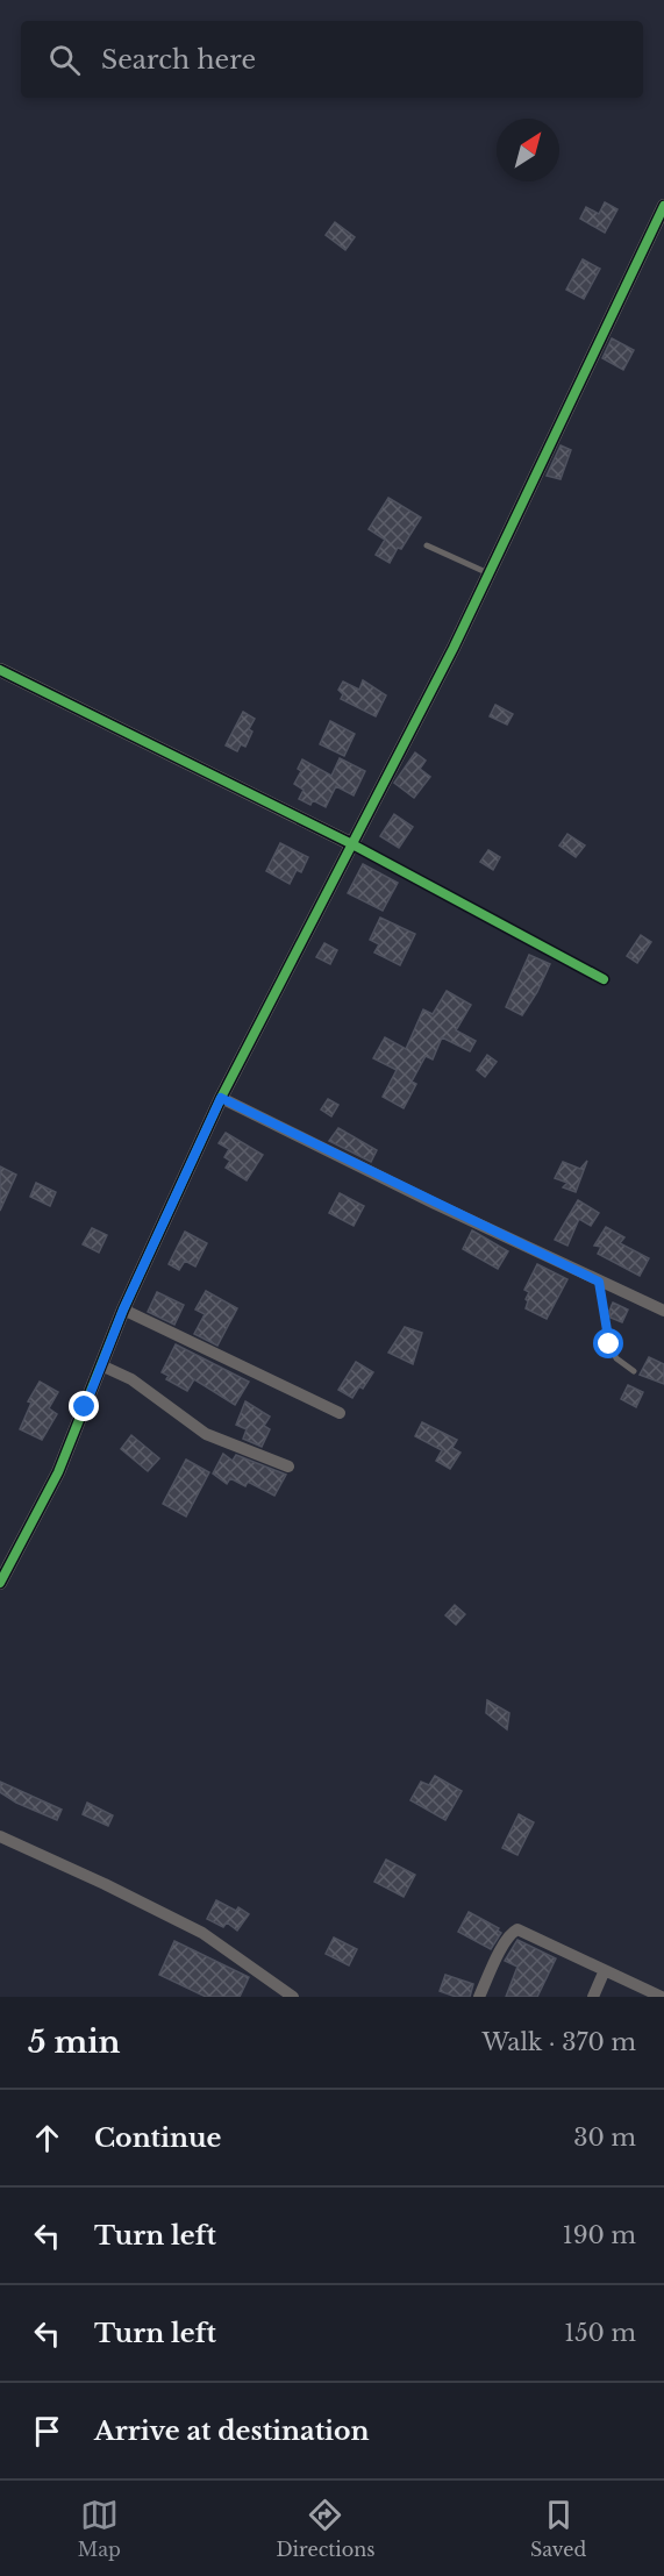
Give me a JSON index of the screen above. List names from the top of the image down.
{
  "north": "top right",
  "page": {
    "search": "Search here",
    "heading": ["5 min", "Walk · 370 m"],
    "list": [
      ["Continue", "30 m"],
      ["Turn left", "190 m"],
      ["Turn left", "150 m"],
      "Arrive at destination"
    ],
    "nav": ["Map", "Directions", "Saved"]
  }
}
